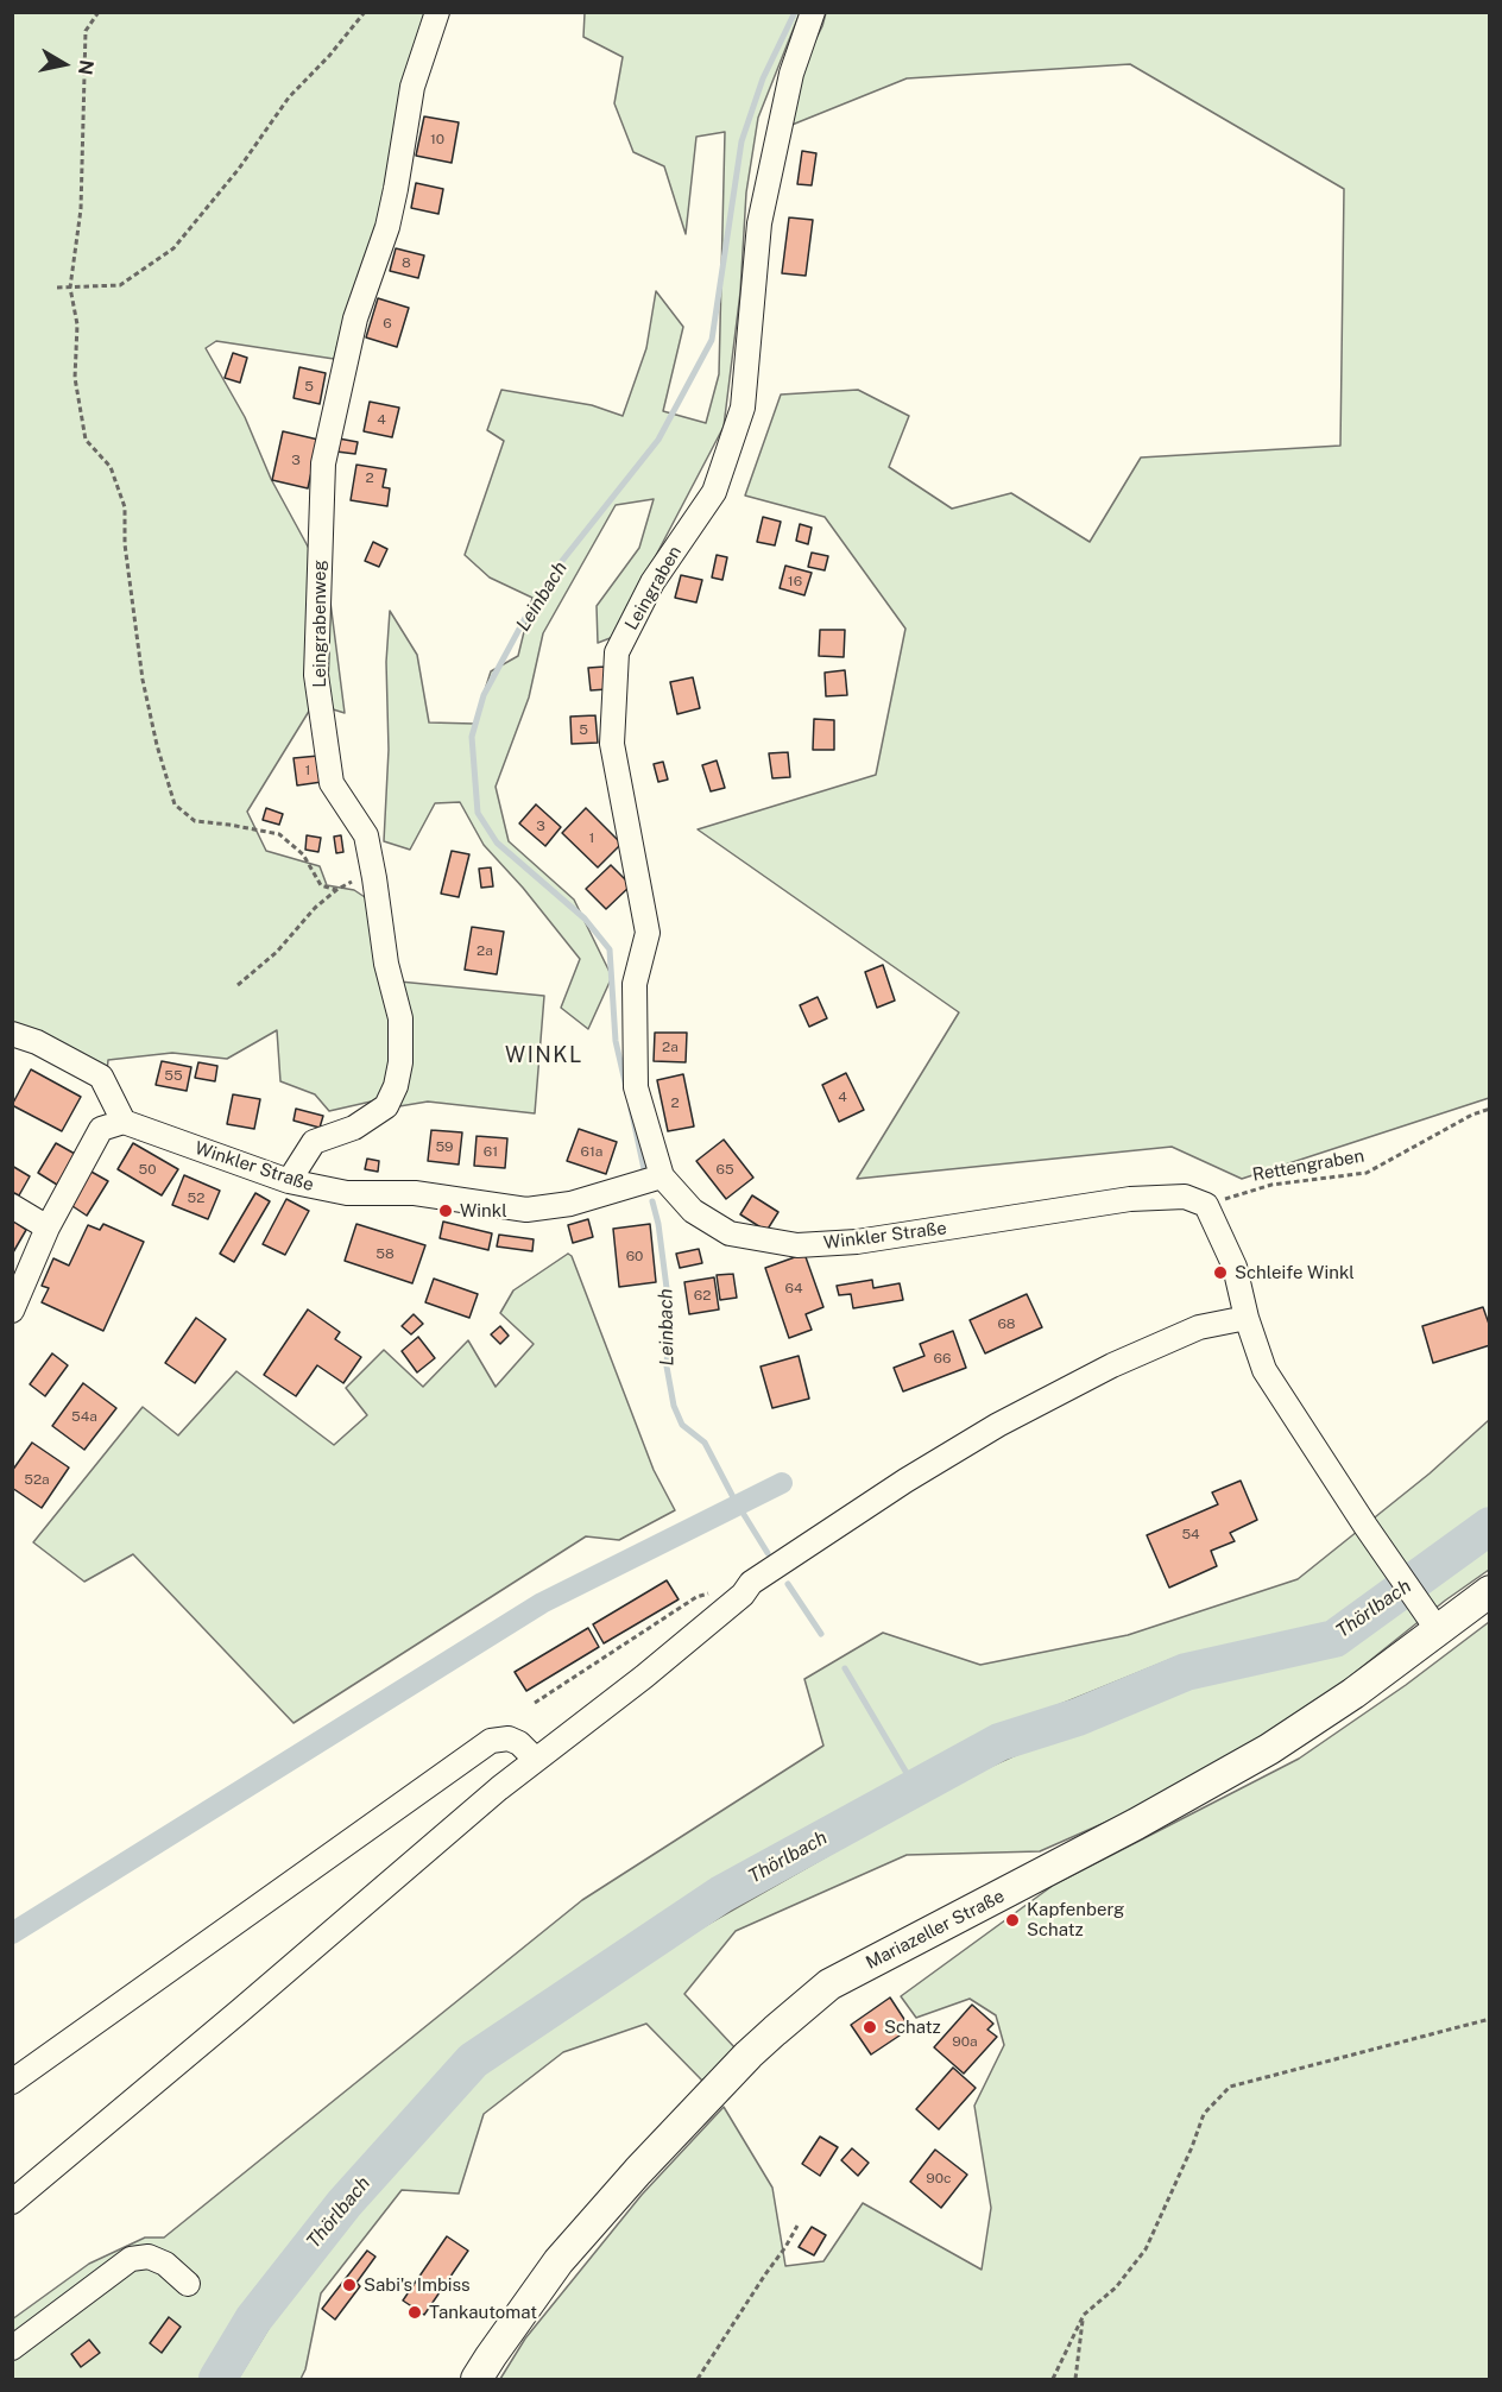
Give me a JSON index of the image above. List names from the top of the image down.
{
  "streets": {
    "main road": ["Mariazeller Straße"],
    "street": ["Leingraben", "Leingrabenweg", "Winkler Straße"],
    "path": ["Rettengraben"]
  },
  "crossings": [
    ["Leingraben", "Winkler Straße"],
    ["Leingrabenweg", "Winkler Straße"],
    ["Rettengraben", "Winkler Straße"]
  ],
  "districts": ["WINKL"],
  "water": ["Leinbach", "Thörlbach"],
  "places": [
    "Winkl",
    "Schleife Winkl",
    "Kapfenberg Schatz",
    "Schatz",
    "Sabi's Imbiss",
    "Tankautomat"
  ],
  "house_numbers": [
    "10",
    "8",
    "6",
    "5",
    "4",
    "3",
    "2",
    "16",
    "5",
    "1",
    "3",
    "1",
    "2a",
    "2a",
    "55",
    "4",
    "2",
    "59",
    "61",
    "61a",
    "50",
    "65",
    "52",
    "58",
    "60",
    "64",
    "62",
    "68",
    "66",
    "54a",
    "52a",
    "54",
    "90a",
    "90c"
  ],
  "north": "right"
}
